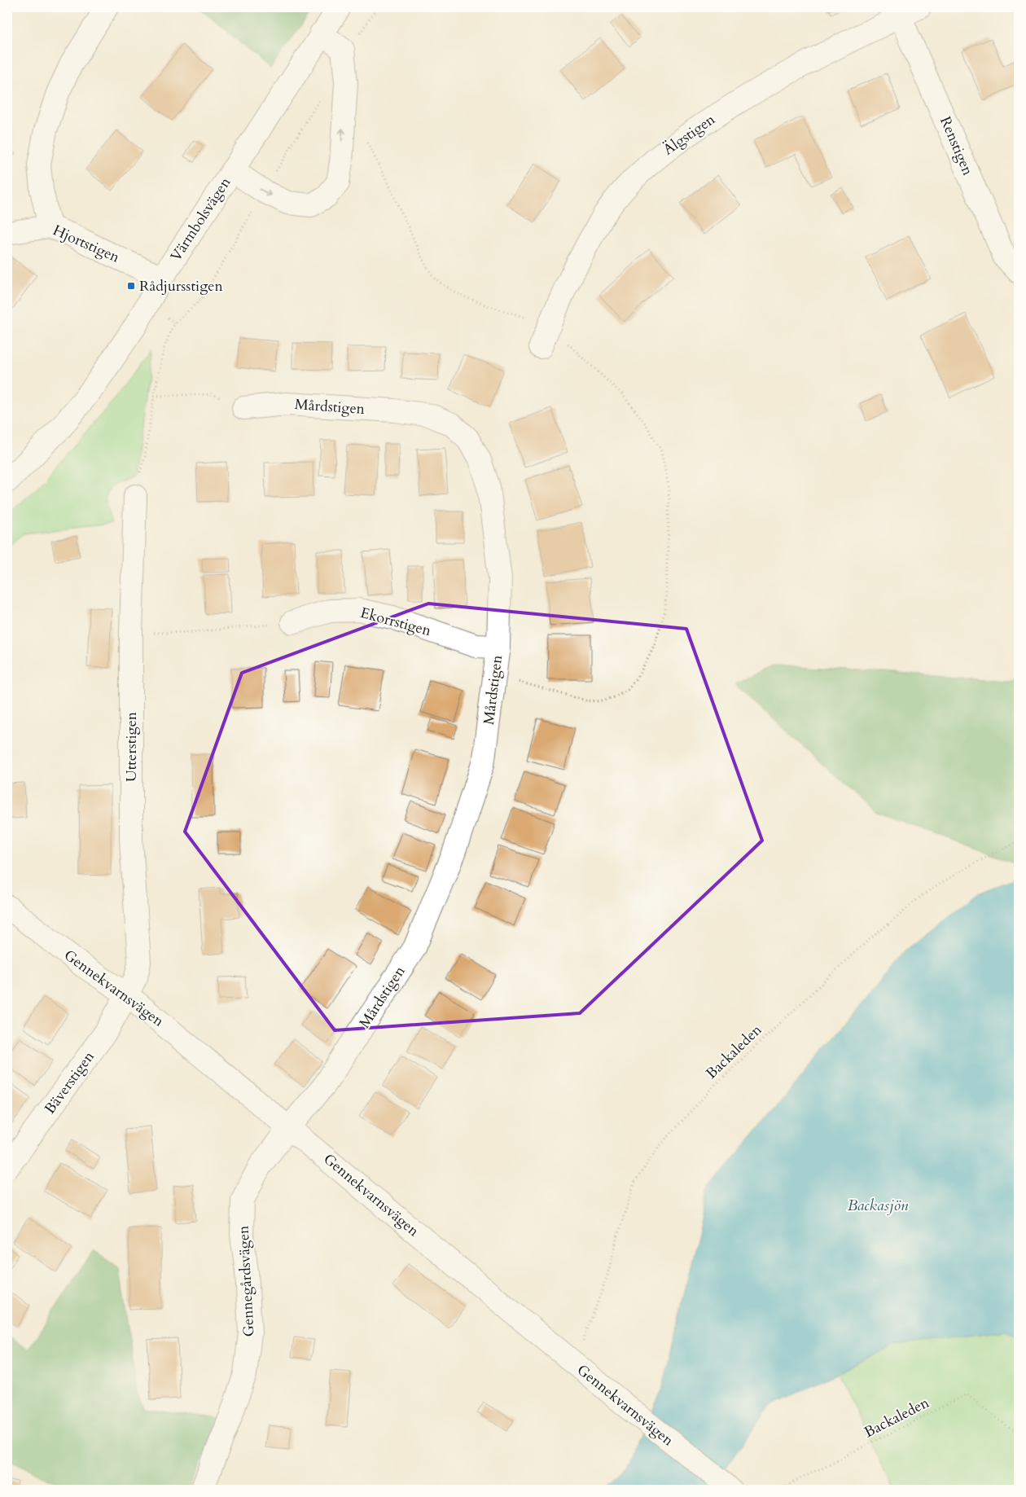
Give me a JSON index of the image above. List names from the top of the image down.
{
  "streets": {
    "street": [
      "Älgstigen",
      "Renstigen",
      "Värmbolsvägen",
      "Hjortstigen",
      "Mårdstigen",
      "Ekorrstigen",
      "Utterstigen",
      "Gennekvarnsvägen",
      "Bäverstigen",
      "Gennegårdsvägen"
    ],
    "path": ["Backaleden"]
  },
  "crossings": [
    ["Älgstigen", "Renstigen"],
    ["Värmbolsvägen", "Hjortstigen"],
    ["Mårdstigen", "Ekorrstigen"],
    ["Mårdstigen", "Gennekvarnsvägen"],
    ["Mårdstigen", "Gennegårdsvägen"],
    ["Utterstigen", "Gennekvarnsvägen"],
    ["Utterstigen", "Bäverstigen"],
    ["Gennekvarnsvägen", "Backaleden"],
    ["Gennekvarnsvägen", "Bäverstigen"],
    ["Gennekvarnsvägen", "Gennegårdsvägen"]
  ],
  "water": ["Backasjön"],
  "places": {
    "transit": ["Rådjursstigen"]
  }
}
